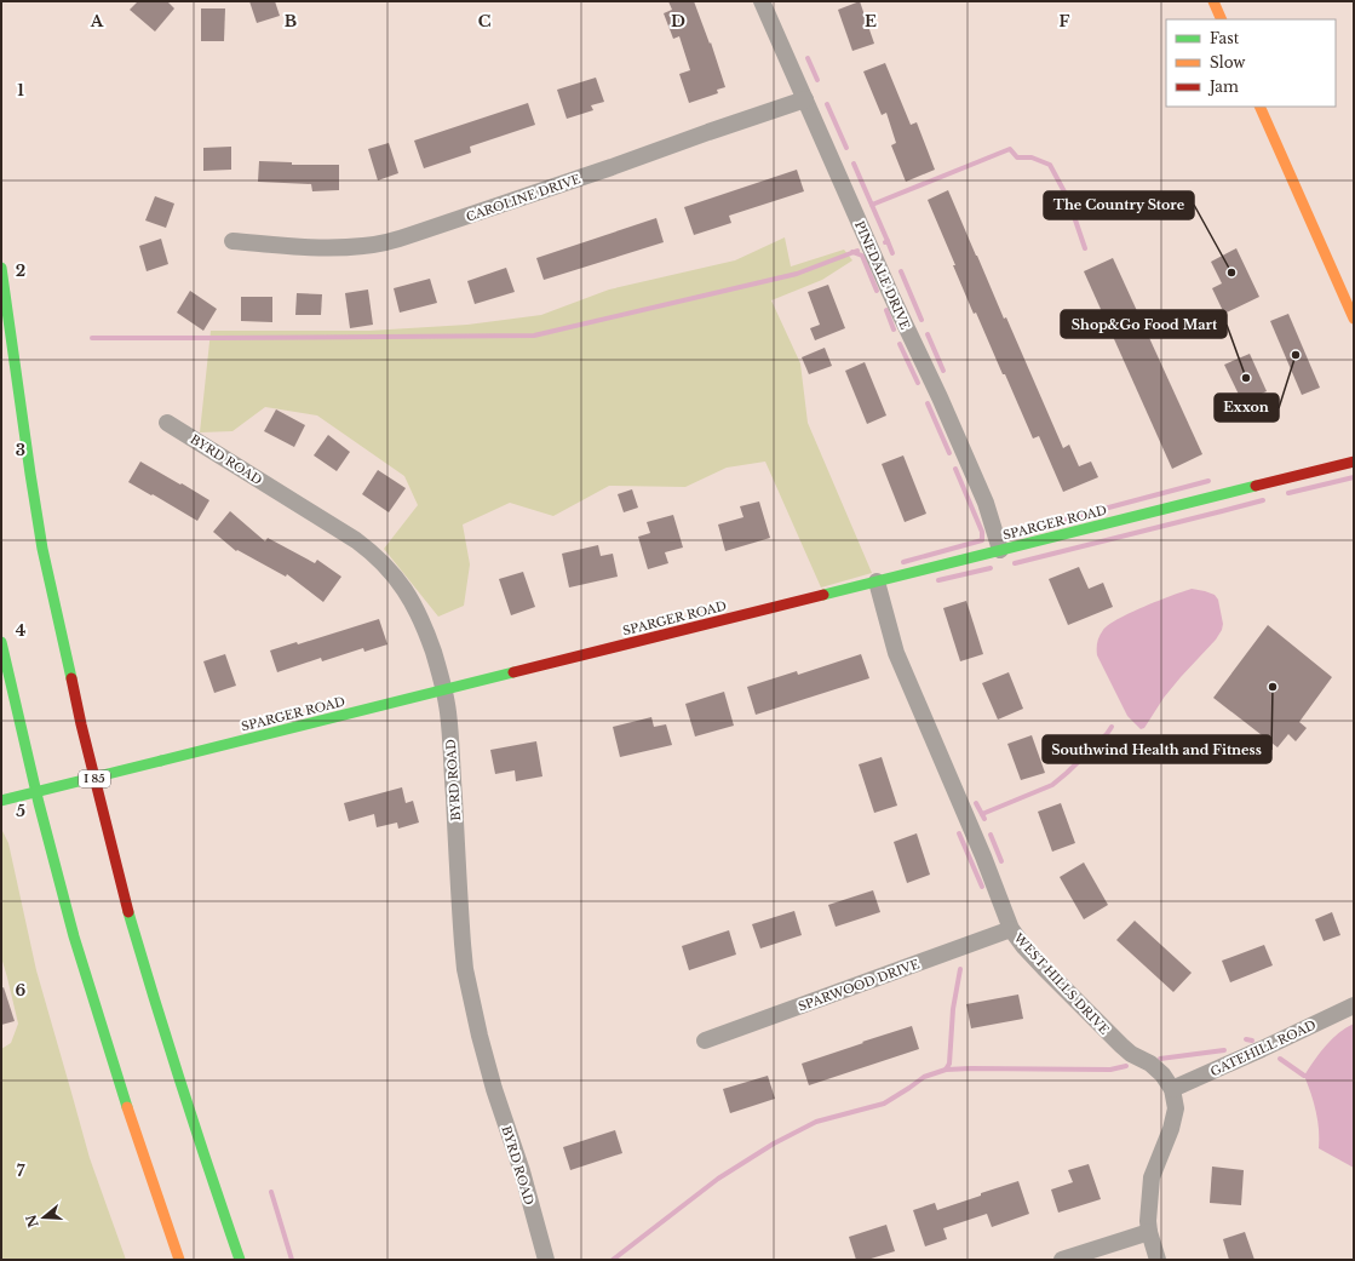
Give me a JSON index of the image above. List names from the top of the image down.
{
  "streets": {
    "main road": ["SPARGER ROAD", "I 85"],
    "street": [
      "CAROLINE DRIVE",
      "PINEDALE DRIVE",
      "BYRD ROAD",
      "WEST HILLS DRIVE",
      "SPARWOOD DRIVE",
      "GATEHILL ROAD"
    ]
  },
  "crossings": [
    ["CAROLINE DRIVE", "PINEDALE DRIVE"],
    ["PINEDALE DRIVE", "SPARGER ROAD"],
    ["BYRD ROAD", "SPARGER ROAD"],
    ["SPARGER ROAD", "WEST HILLS DRIVE"],
    ["WEST HILLS DRIVE", "SPARWOOD DRIVE"],
    ["WEST HILLS DRIVE", "GATEHILL ROAD"]
  ],
  "places": [
    "The Country Store",
    "Exxon",
    "Shop&Go Food Mart",
    "Southwind Health and Fitness"
  ],
  "legend": ["Fast", "Slow", "Jam"],
  "north": "left",
  "grid": {
    "columns": [
      "A",
      "B",
      "C",
      "D",
      "E",
      "F"
    ],
    "rows": [
      "1",
      "2",
      "3",
      "4",
      "5",
      "6",
      "7"
    ]
  }
}
